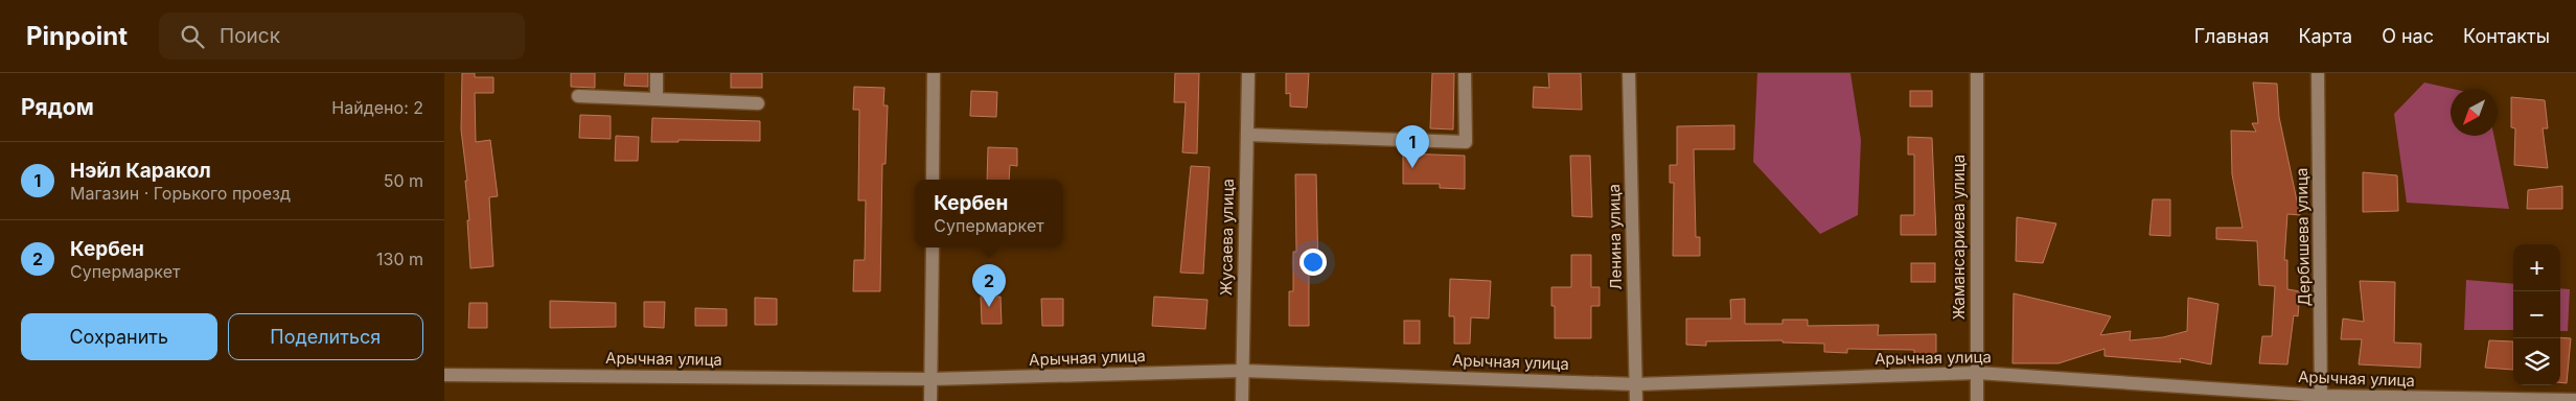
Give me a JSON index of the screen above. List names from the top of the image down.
{
  "streets": {
    "street": [
      "Жусаева улица",
      "Ленина улица",
      "Жамансариева улица",
      "Дербишева улица",
      "Арычная улица"
    ]
  },
  "crossings": [
    ["Жусаева улица", "Арычная улица"],
    ["Ленина улица", "Арычная улица"],
    ["Жамансариева улица", "Арычная улица"],
    ["Дербишева улица", "Арычная улица"]
  ],
  "north": "bottom left",
  "page": {
    "header": "Pinpoint",
    "search": "Поиск",
    "nav": [
      "Главная",
      "Карта",
      "О нас",
      "Контакты"
    ],
    "heading": ["Рядом", "Найдено: 2"],
    "pins": ["1", "2"],
    "list": [
      {
        "mark": "1",
        "name": "Нэйл Каракол",
        "note": "Магазин · Горького проезд",
        "value": "50 m"
      },
      {
        "mark": "2",
        "name": "Кербен",
        "note": "Супермаркет",
        "value": "130 m"
      }
    ],
    "popup": ["Кербен", "Супермаркет"],
    "map_buttons": ["+", "−"],
    "buttons": ["Сохранить", "Поделиться"]
  }
}
